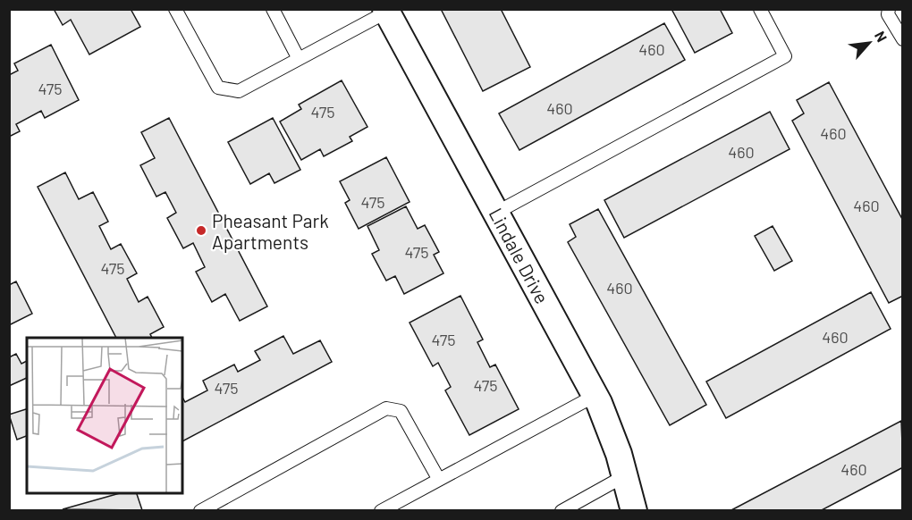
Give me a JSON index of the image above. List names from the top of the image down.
{
  "streets": {
    "street": ["Lindale Drive"]
  },
  "places": ["Pheasant Park Apartments"],
  "house_numbers": [
    "460",
    "475",
    "460",
    "475",
    "460",
    "460",
    "475",
    "460",
    "475",
    "475",
    "460",
    "460",
    "475",
    "475",
    "475",
    "460"
  ],
  "north": "top right"
}
